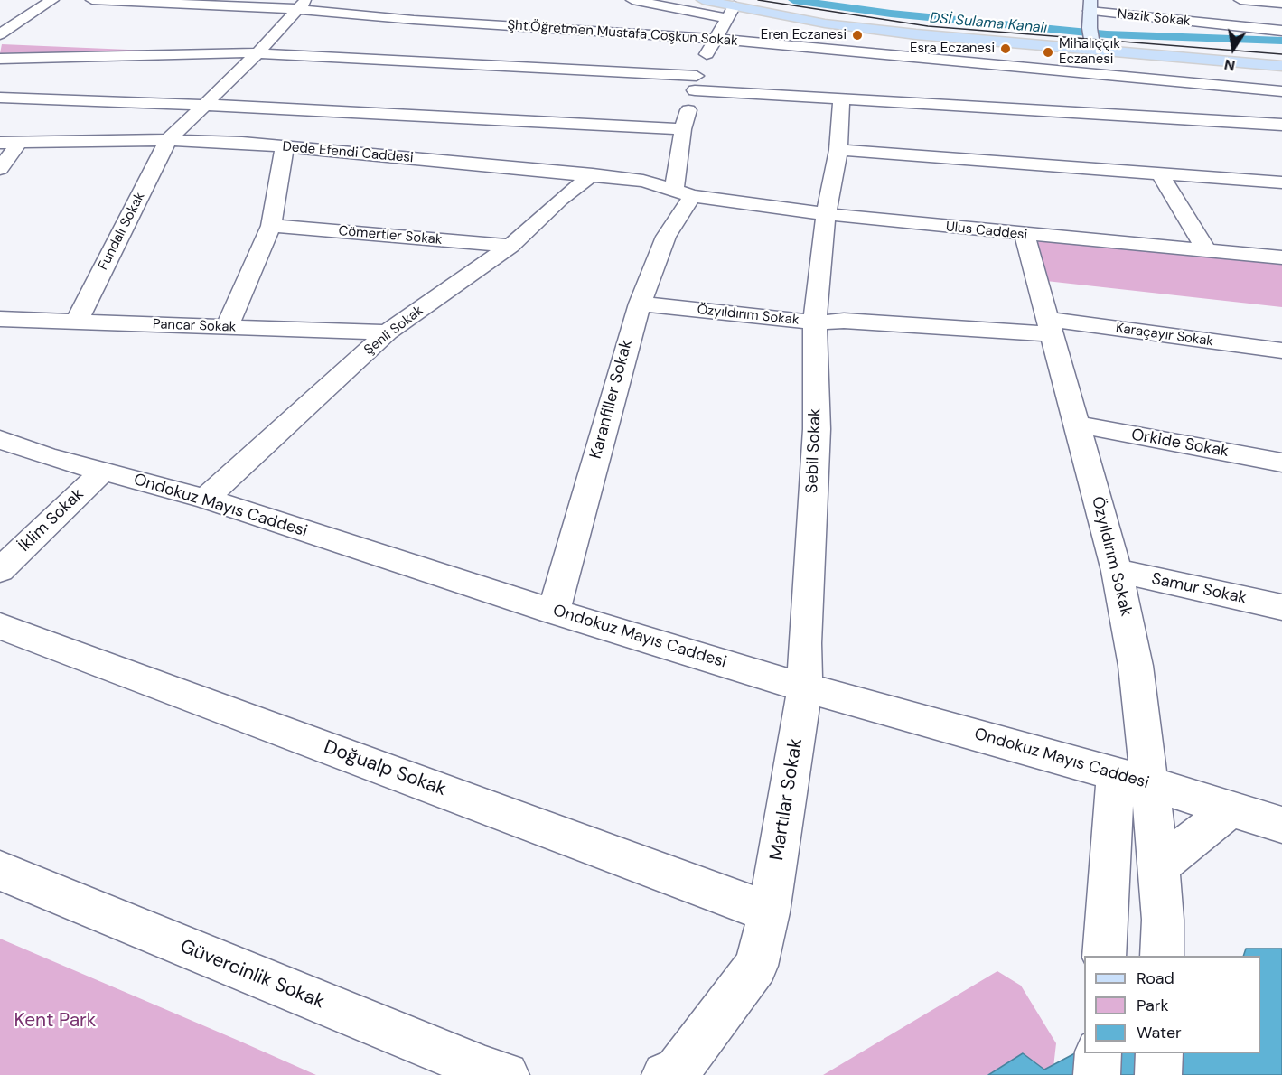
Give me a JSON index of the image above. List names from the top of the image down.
{
  "streets": {
    "street": [
      "Nazik Sokak",
      "Şht.Öğretmen Mustafa Coşkun Sokak",
      "Dede Efendi Caddesi",
      "Fundalı Sokak",
      "Ulus Caddesi",
      "Cömertler Sokak",
      "Özyıldırım Sokak",
      "Pancar Sokak",
      "Şenli Sokak",
      "Karaçayır Sokak",
      "Karanfiller Sokak",
      "Orkide Sokak",
      "Sebil Sokak",
      "Ondokuz Mayıs Caddesi",
      "İklim Sokak",
      "Samur Sokak",
      "Doğualp Sokak",
      "Martılar Sokak",
      "Güvercinlik Sokak"
    ]
  },
  "crossings": [
    ["Şht.Öğretmen Mustafa Coşkun Sokak", "Fundalı Sokak"],
    ["Dede Efendi Caddesi", "Fundalı Sokak"],
    ["Dede Efendi Caddesi", "Ulus Caddesi"],
    ["Dede Efendi Caddesi", "Şenli Sokak"],
    ["Dede Efendi Caddesi", "Karanfiller Sokak"],
    ["Fundalı Sokak", "Pancar Sokak"],
    ["Ulus Caddesi", "Özyıldırım Sokak"],
    ["Ulus Caddesi", "Karanfiller Sokak"],
    ["Ulus Caddesi", "Sebil Sokak"],
    ["Cömertler Sokak", "Şenli Sokak"],
    ["Özyıldırım Sokak", "Karaçayır Sokak"],
    ["Özyıldırım Sokak", "Karanfiller Sokak"],
    ["Özyıldırım Sokak", "Orkide Sokak"],
    ["Özyıldırım Sokak", "Sebil Sokak"],
    ["Özyıldırım Sokak", "Ondokuz Mayıs Caddesi"],
    ["Özyıldırım Sokak", "Samur Sokak"],
    ["Pancar Sokak", "Şenli Sokak"],
    ["Şenli Sokak", "Ondokuz Mayıs Caddesi"],
    ["Karanfiller Sokak", "Ondokuz Mayıs Caddesi"],
    ["Sebil Sokak", "Ondokuz Mayıs Caddesi"],
    ["Sebil Sokak", "Martılar Sokak"],
    ["Ondokuz Mayıs Caddesi", "İklim Sokak"],
    ["Ondokuz Mayıs Caddesi", "Martılar Sokak"],
    ["Doğualp Sokak", "Martılar Sokak"]
  ],
  "water": ["DSİ Sulama Kanalı"],
  "parks": ["Kent Park"],
  "places": ["Eren Eczanesi", "Esra Eczanesi", "Mihalıççık Eczanesi"],
  "legend": ["Road", "Park", "Water"],
  "north": "bottom"
}
